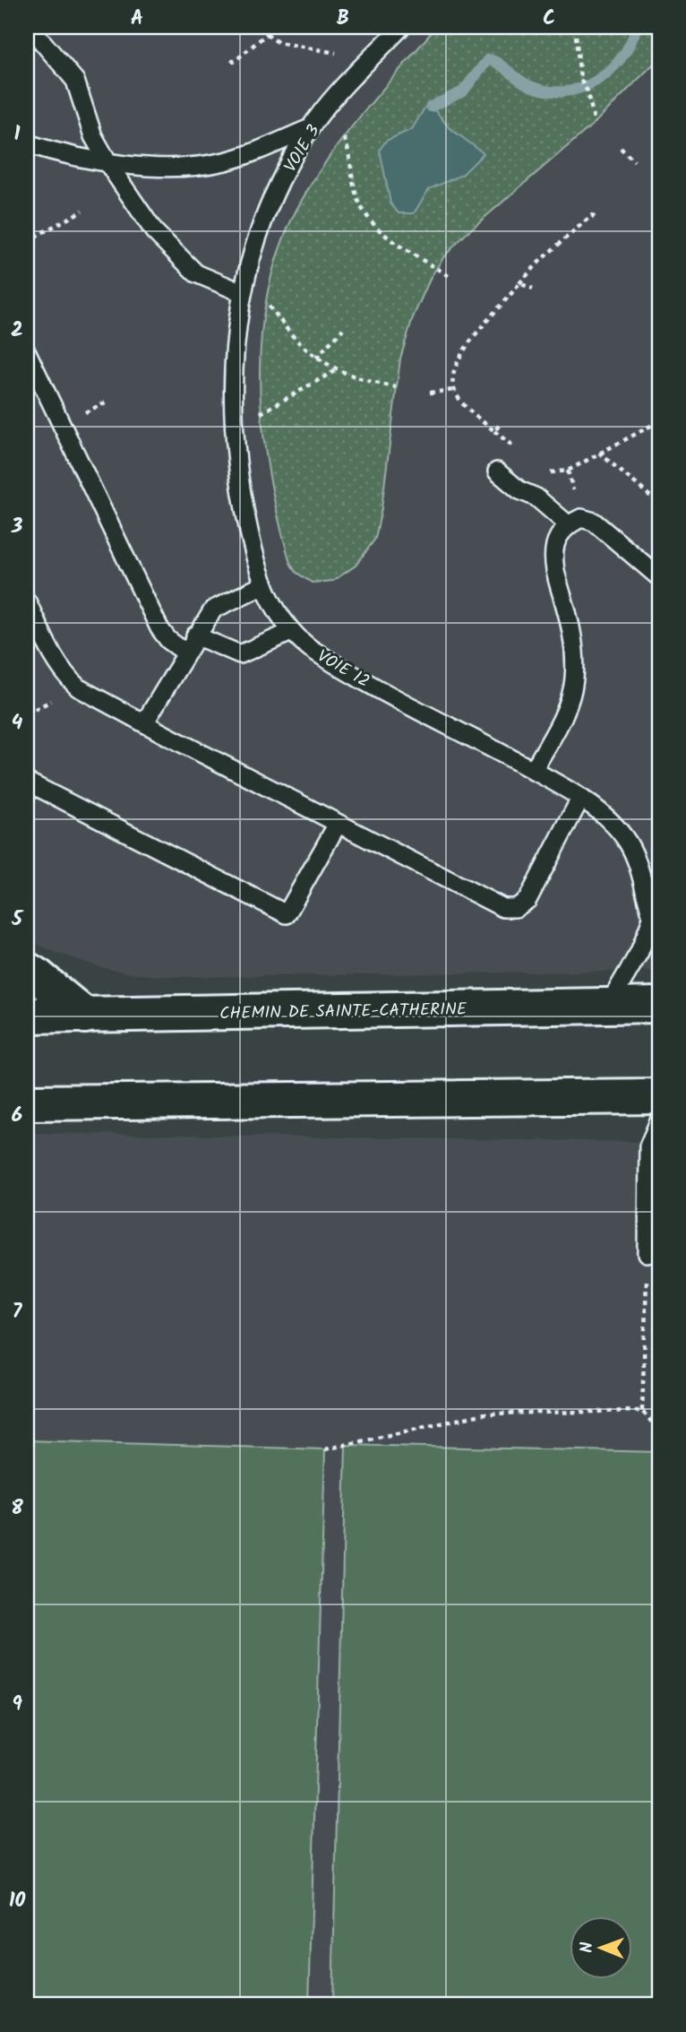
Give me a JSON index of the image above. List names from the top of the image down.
{
  "streets": {
    "main road": ["CHEMIN DE SAINTE-CATHERINE"],
    "lane": ["VOIE 3", "VOIE 12"]
  },
  "crossings": [
    ["VOIE 3", "VOIE 12"],
    ["VOIE 12", "CHEMIN DE SAINTE-CATHERINE"]
  ],
  "north": "left",
  "grid": {
    "columns": ["A", "B", "C"],
    "rows": [
      "1",
      "2",
      "3",
      "4",
      "5",
      "6",
      "7",
      "8",
      "9",
      "10"
    ]
  }
}
